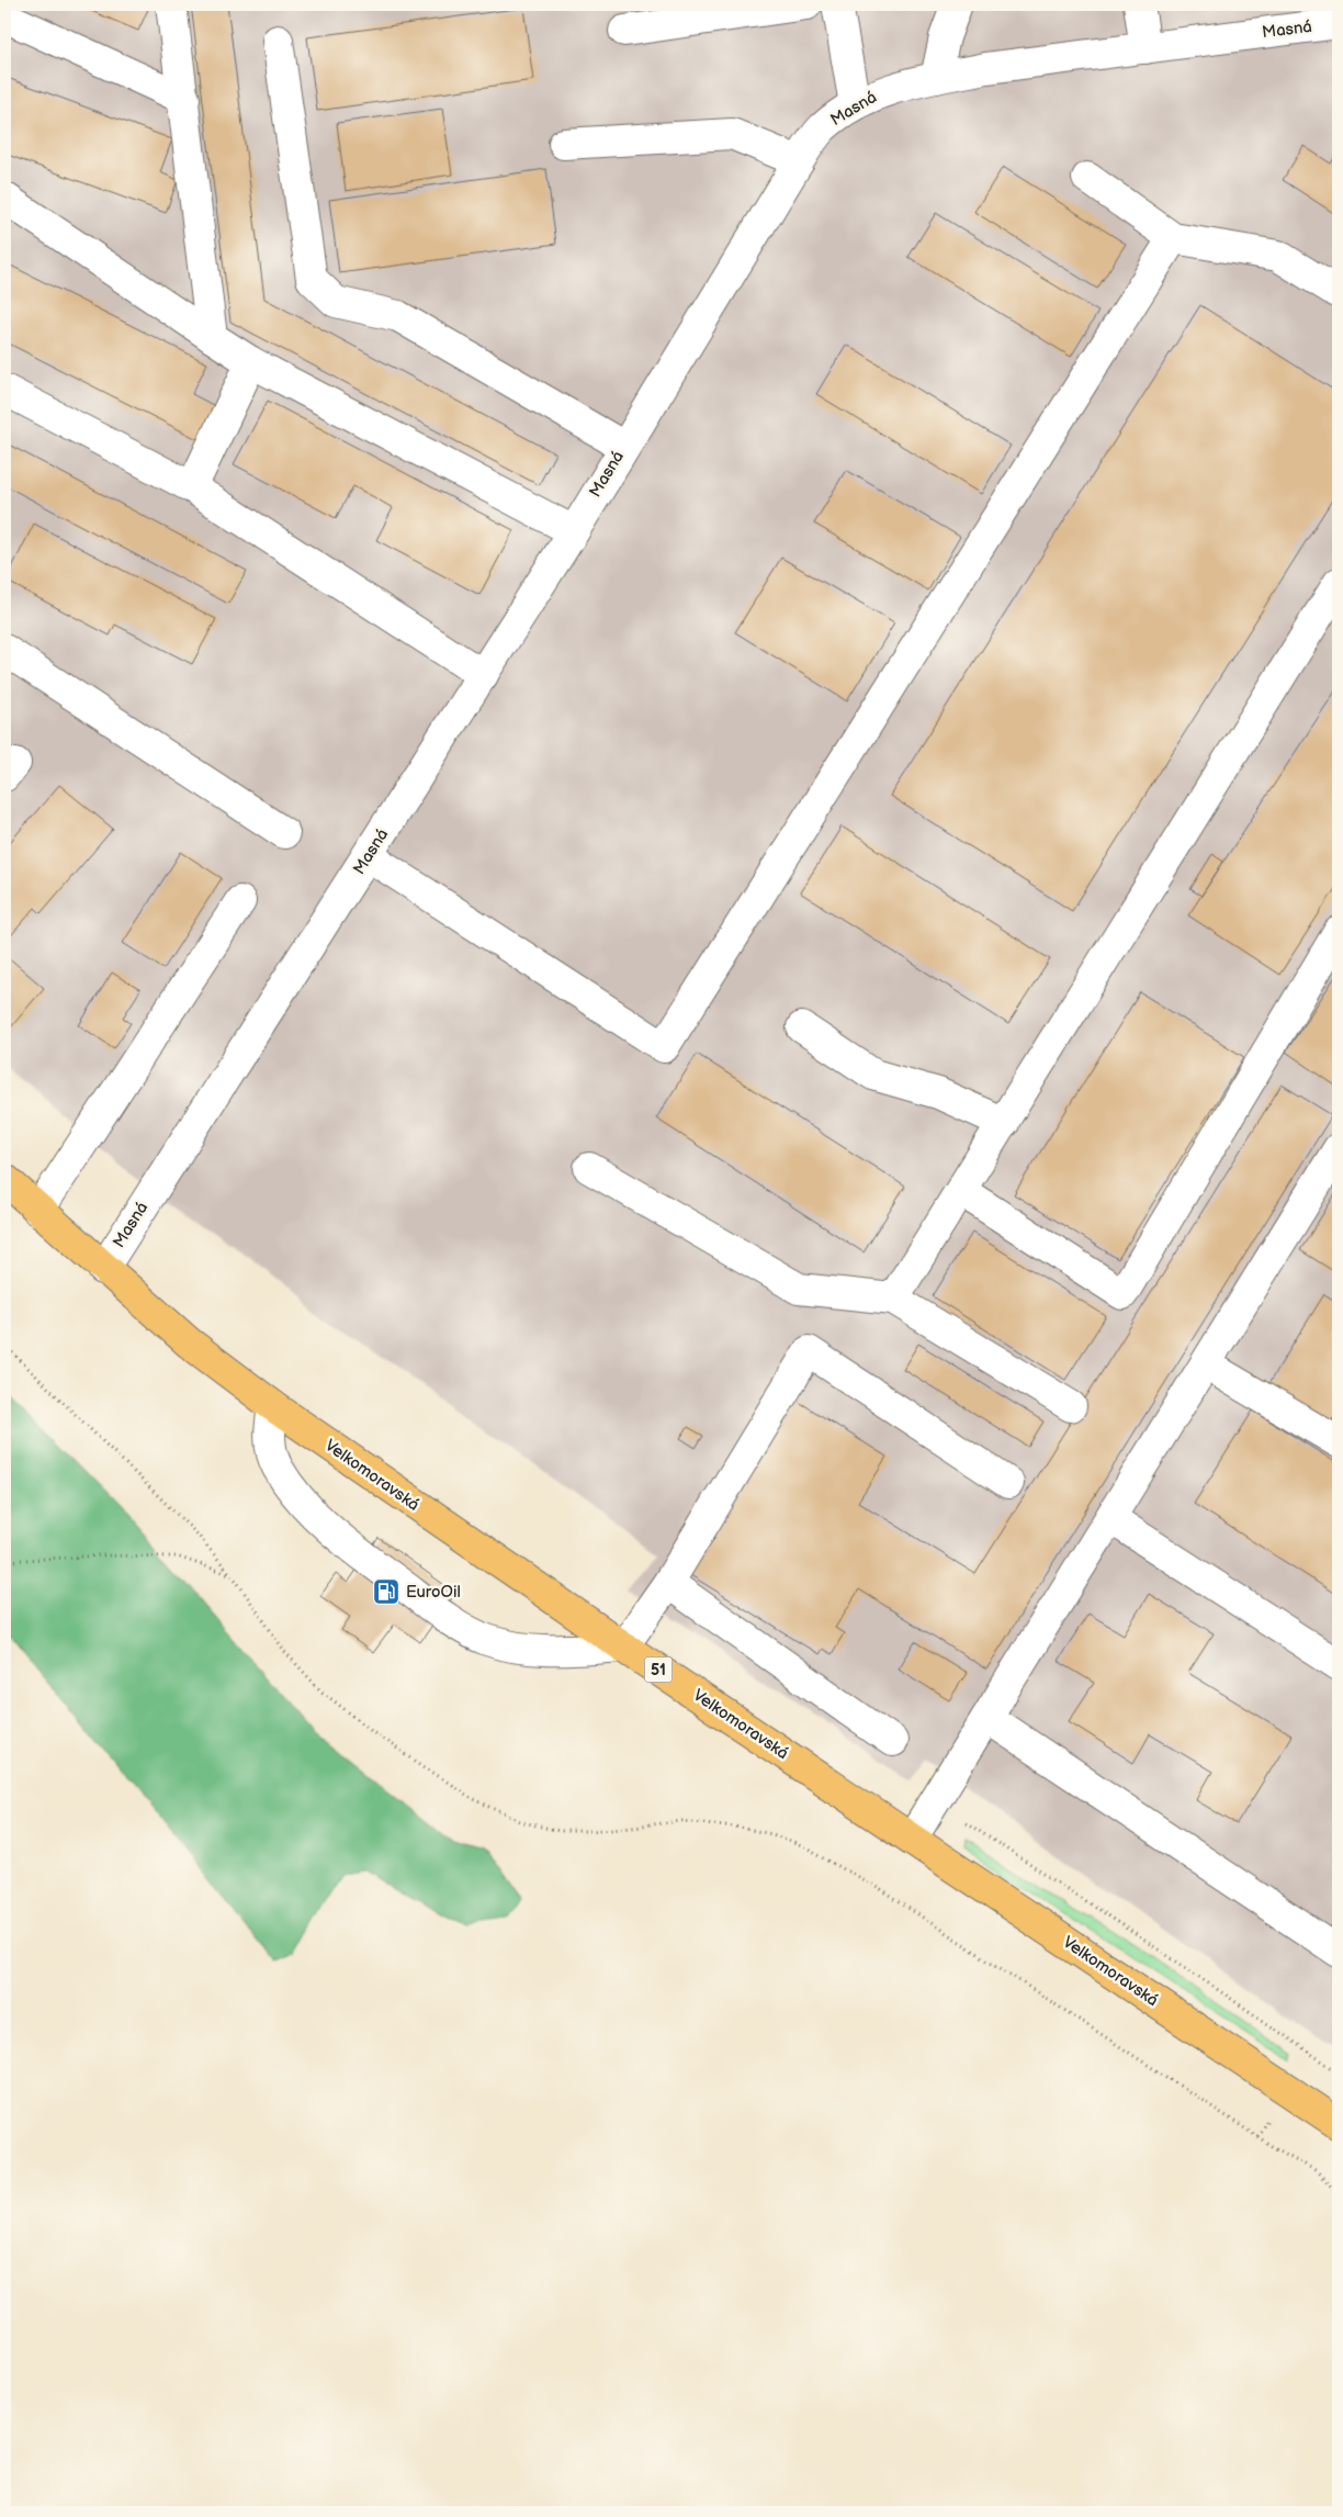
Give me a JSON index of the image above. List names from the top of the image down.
{
  "streets": {
    "main road": ["Velkomoravská", "51"],
    "lane": ["Masná"]
  },
  "crossings": [
    ["Masná", "Velkomoravská"]
  ],
  "places": {
    "fuel station": ["EuroOil"]
  }
}
